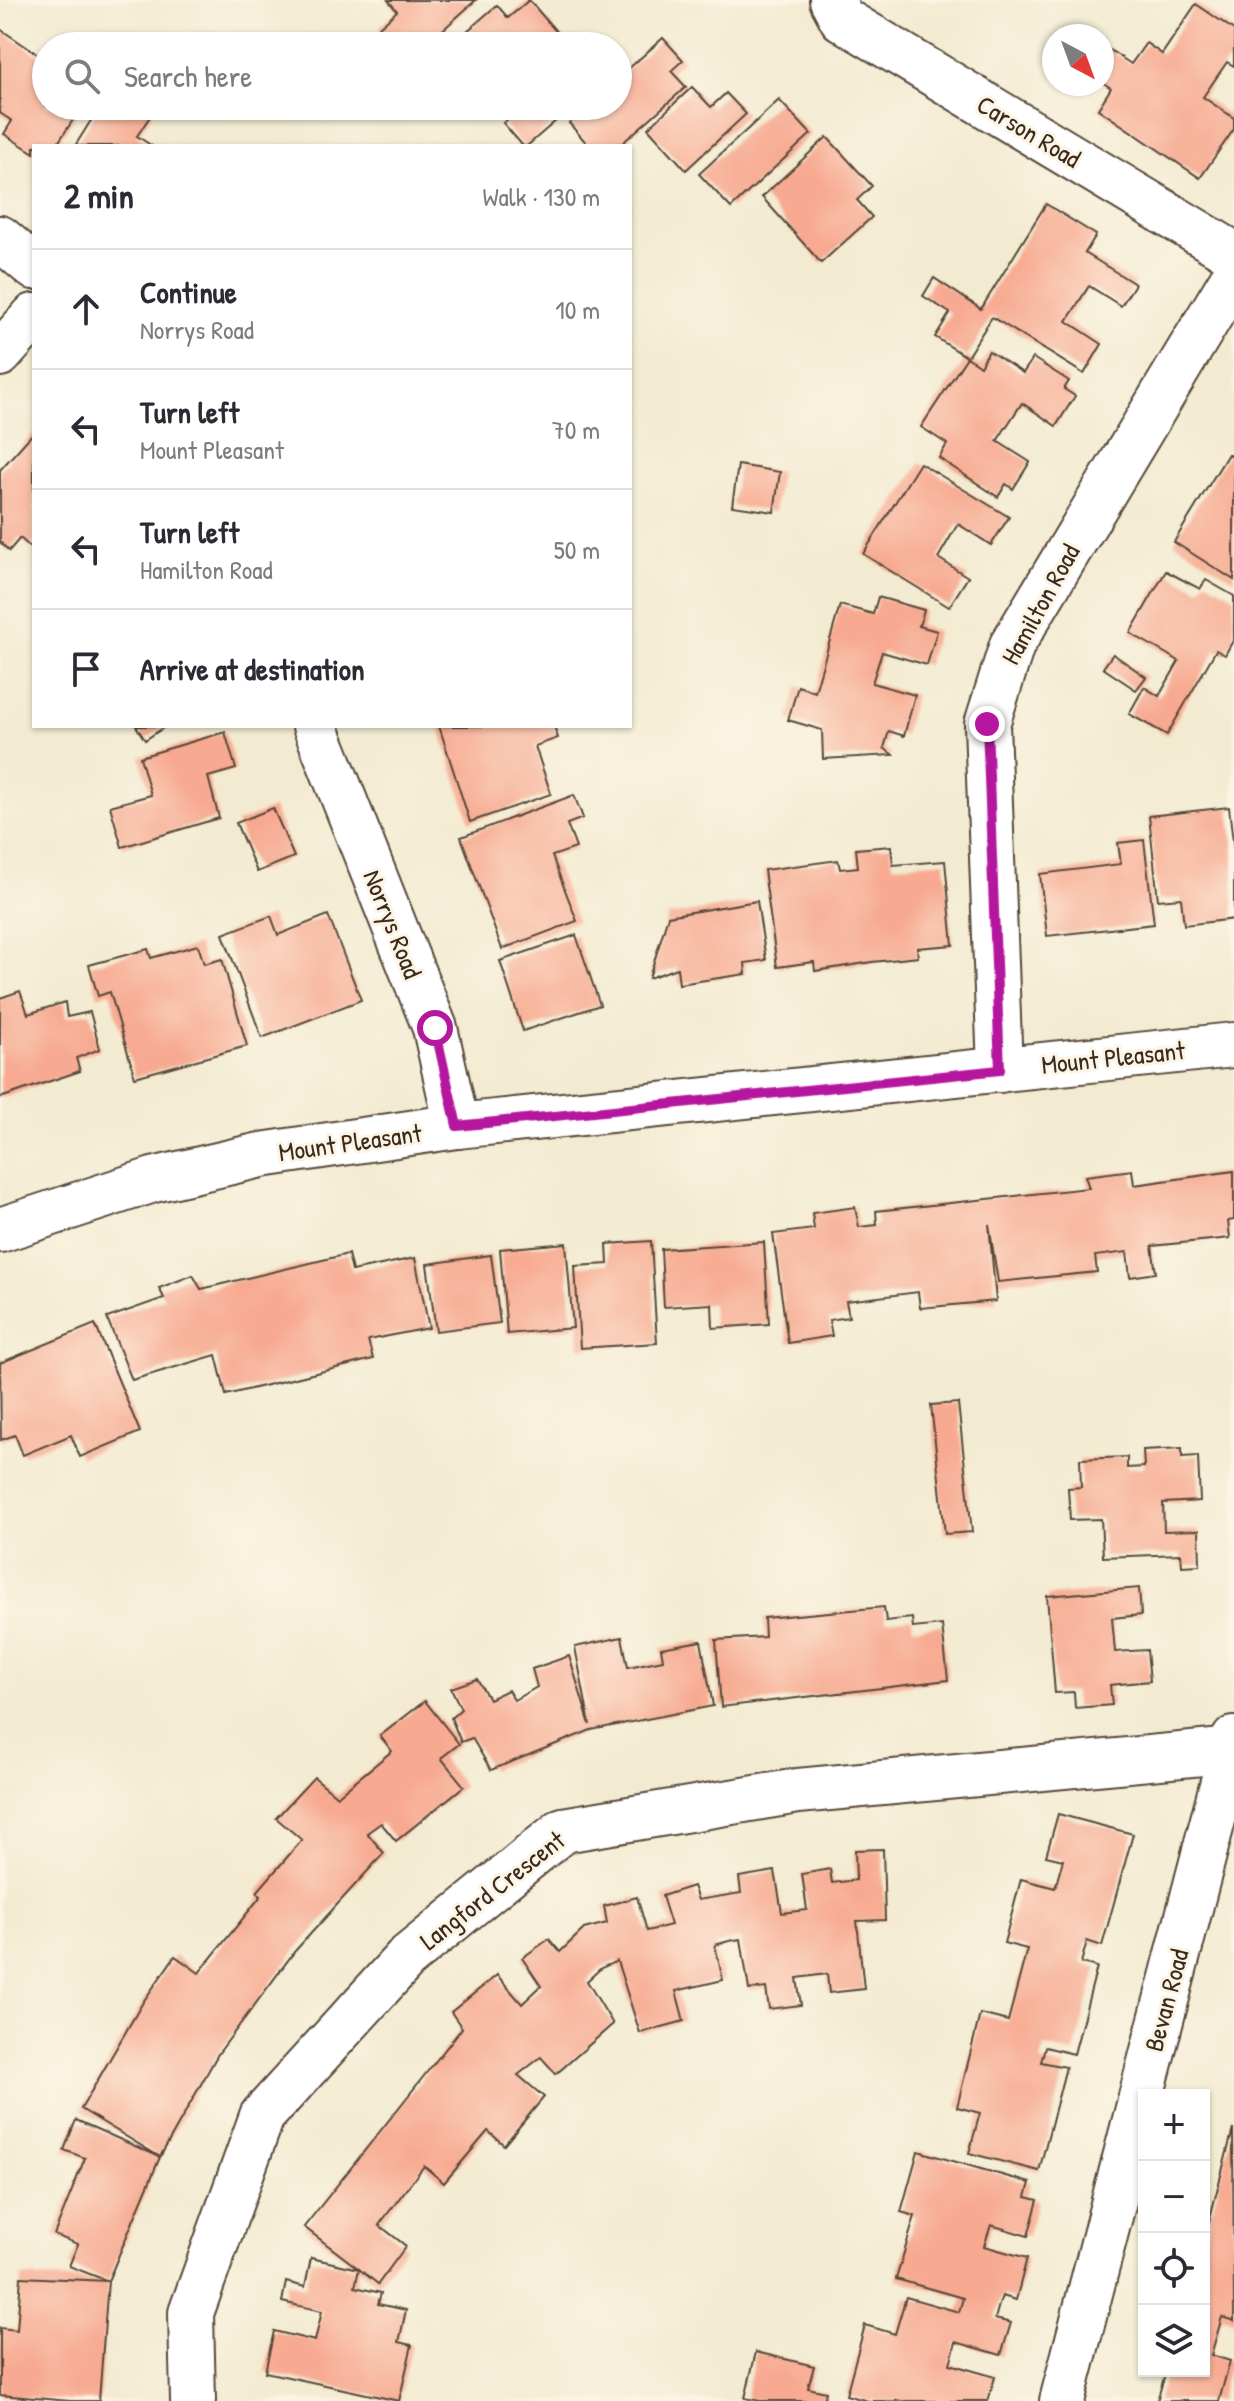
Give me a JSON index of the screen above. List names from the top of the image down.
{
  "streets": {
    "street": [
      "Carson Road",
      "Hamilton Road",
      "Norrys Road",
      "Mount Pleasant",
      "Langford Crescent",
      "Bevan Road"
    ]
  },
  "crossings": [
    ["Hamilton Road", "Mount Pleasant"],
    ["Norrys Road", "Mount Pleasant"],
    ["Langford Crescent", "Bevan Road"]
  ],
  "north": "bottom right",
  "page": {
    "search": "Search here",
    "heading": ["2 min", "Walk · 130 m"],
    "list": [
      ["Continue", "Norrys Road", "10 m"],
      ["Turn left", "Mount Pleasant", "70 m"],
      ["Turn left", "Hamilton Road", "50 m"],
      "Arrive at destination"
    ],
    "map_buttons": ["+", "−"]
  }
}
